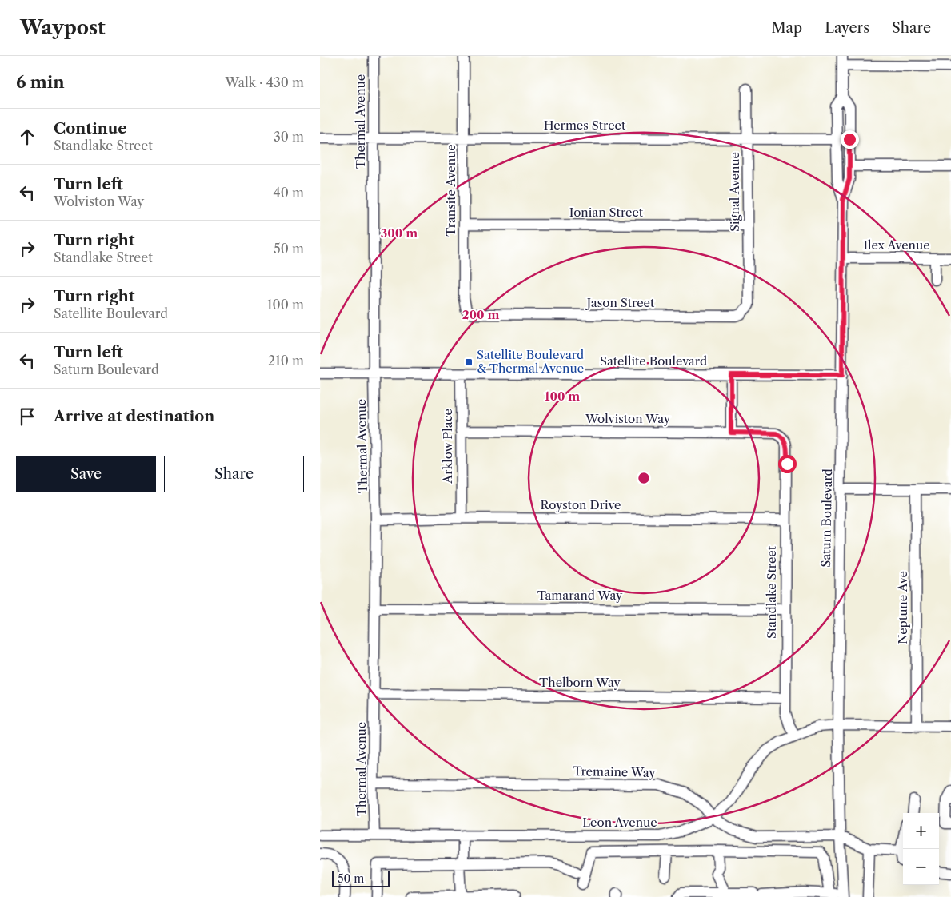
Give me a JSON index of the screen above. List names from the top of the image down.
{
  "streets": {
    "street": [
      "Thermal Avenue",
      "Hermes Street",
      "Transite Avenue",
      "Signal Avenue",
      "Ionian Street",
      "Ilex Avenue",
      "Jason Street",
      "Satellite Boulevard",
      "Wolviston Way",
      "Arklow Place",
      "Royston Drive",
      "Saturn Boulevard",
      "Standlake Street",
      "Tamarand Way",
      "Neptune Ave",
      "Thelborn Way",
      "Tremaine Way",
      "Leon Avenue"
    ]
  },
  "crossings": [
    ["Thermal Avenue", "Hermes Street"],
    ["Thermal Avenue", "Satellite Boulevard"],
    ["Thermal Avenue", "Royston Drive"],
    ["Thermal Avenue", "Tamarand Way"],
    ["Thermal Avenue", "Thelborn Way"],
    ["Thermal Avenue", "Tremaine Way"],
    ["Thermal Avenue", "Leon Avenue"],
    ["Hermes Street", "Transite Avenue"],
    ["Hermes Street", "Signal Avenue"],
    ["Hermes Street", "Saturn Boulevard"],
    ["Transite Avenue", "Ionian Street"],
    ["Transite Avenue", "Jason Street"],
    ["Signal Avenue", "Ionian Street"],
    ["Signal Avenue", "Jason Street"],
    ["Ilex Avenue", "Saturn Boulevard"],
    ["Satellite Boulevard", "Arklow Place"],
    ["Satellite Boulevard", "Saturn Boulevard"],
    ["Wolviston Way", "Arklow Place"],
    ["Wolviston Way", "Standlake Street"],
    ["Arklow Place", "Royston Drive"],
    ["Royston Drive", "Standlake Street"],
    ["Saturn Boulevard", "Tremaine Way"],
    ["Saturn Boulevard", "Leon Avenue"],
    ["Standlake Street", "Tamarand Way"],
    ["Standlake Street", "Thelborn Way"],
    ["Standlake Street", "Leon Avenue"],
    ["Neptune Ave", "Leon Avenue"],
    ["Tremaine Way", "Leon Avenue"]
  ],
  "places": {
    "transit": ["Satellite Boulevard & Thermal Avenue"]
  },
  "scale_bar": "50 m",
  "page": {
    "header": "Waypost",
    "nav": ["Map", "Layers", "Share"],
    "heading": ["6 min", "Walk · 430 m"],
    "list": [
      ["Continue", "Standlake Street", "30 m"],
      ["Turn left", "Wolviston Way", "40 m"],
      ["Turn right", "Standlake Street", "50 m"],
      ["Turn right", "Satellite Boulevard", "100 m"],
      ["Turn left", "Saturn Boulevard", "210 m"],
      "Arrive at destination"
    ],
    "buttons": ["Save", "Share"],
    "map_buttons": ["+", "−"],
    "scale": "50 m"
  },
  "rings": ["300 m", "200 m", "100 m"]
}
